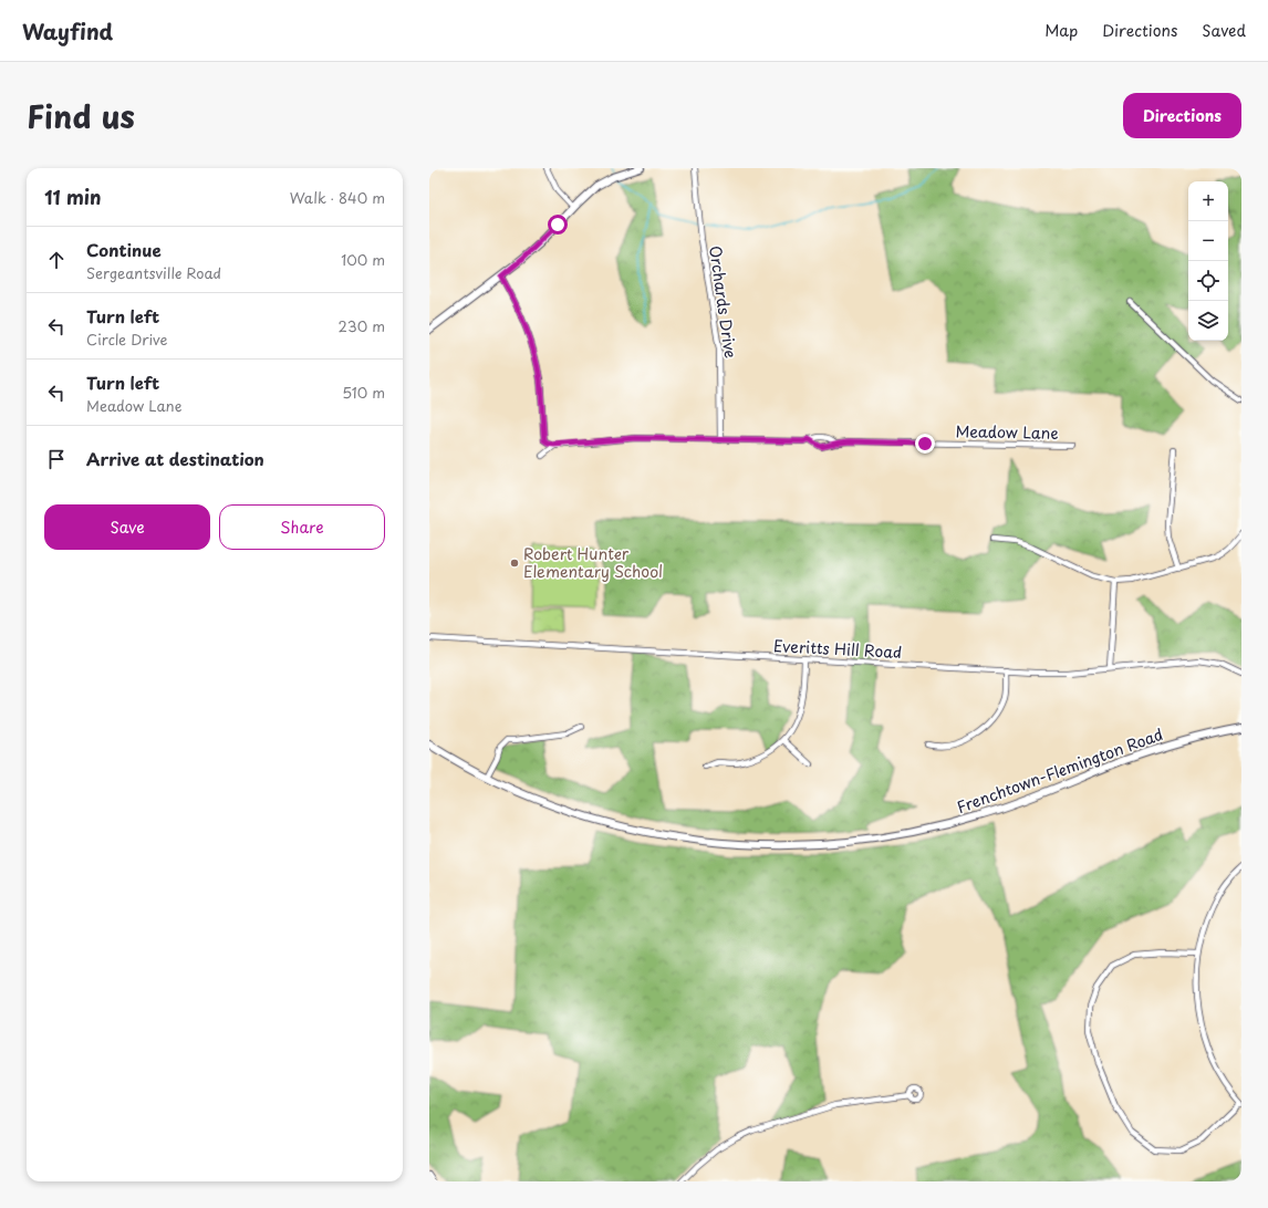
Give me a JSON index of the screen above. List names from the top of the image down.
{
  "streets": {
    "main road": ["Frenchtown-Flemington Road"],
    "street": ["Orchards Drive", "Meadow Lane", "Everitts Hill Road"]
  },
  "crossings": [
    ["Orchards Drive", "Meadow Lane"]
  ],
  "places": ["Robert Hunter Elementary School"],
  "page": {
    "header": "Wayfind",
    "nav": ["Map", "Directions", "Saved"],
    "title": "Find us",
    "buttons": [
      "Directions",
      ["Save", "Share"]
    ],
    "heading": ["11 min", "Walk · 840 m"],
    "map_buttons": ["+", "−"],
    "list": [
      ["Continue", "Sergeantsville Road", "100 m"],
      ["Turn left", "Circle Drive", "230 m"],
      ["Turn left", "Meadow Lane", "510 m"],
      "Arrive at destination"
    ]
  }
}
